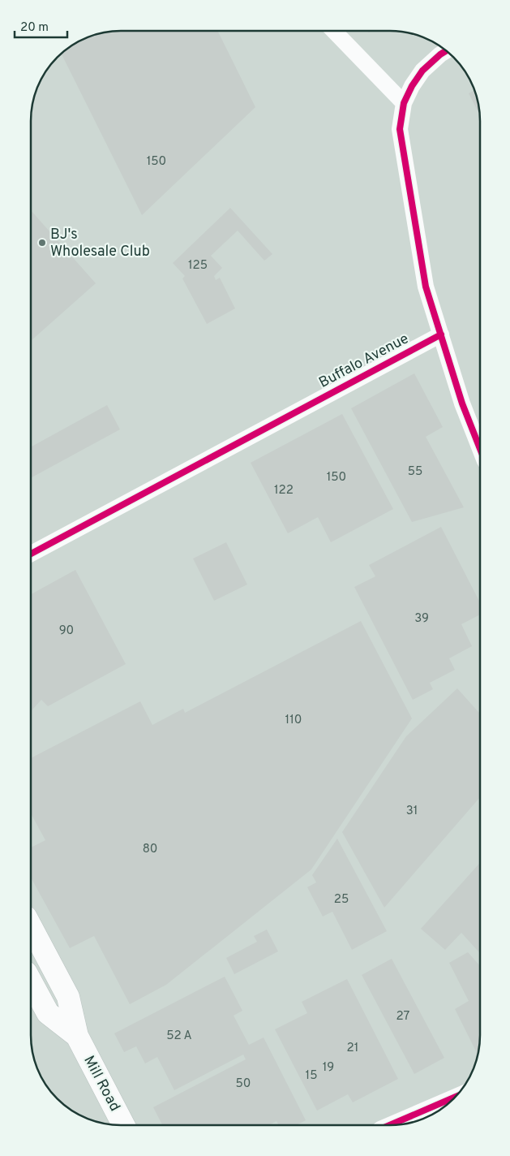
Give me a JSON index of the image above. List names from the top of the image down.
{
  "streets": {
    "main road": ["Mill Road"],
    "street": ["Buffalo Avenue"]
  },
  "places": ["BJ's Wholesale Club"],
  "house_numbers": [
    "150",
    "125",
    "55",
    "150",
    "122",
    "39",
    "90",
    "110",
    "31",
    "80",
    "25",
    "27",
    "52 A",
    "21",
    "19",
    "15",
    "50"
  ],
  "scale_bar": "20 m"
}
